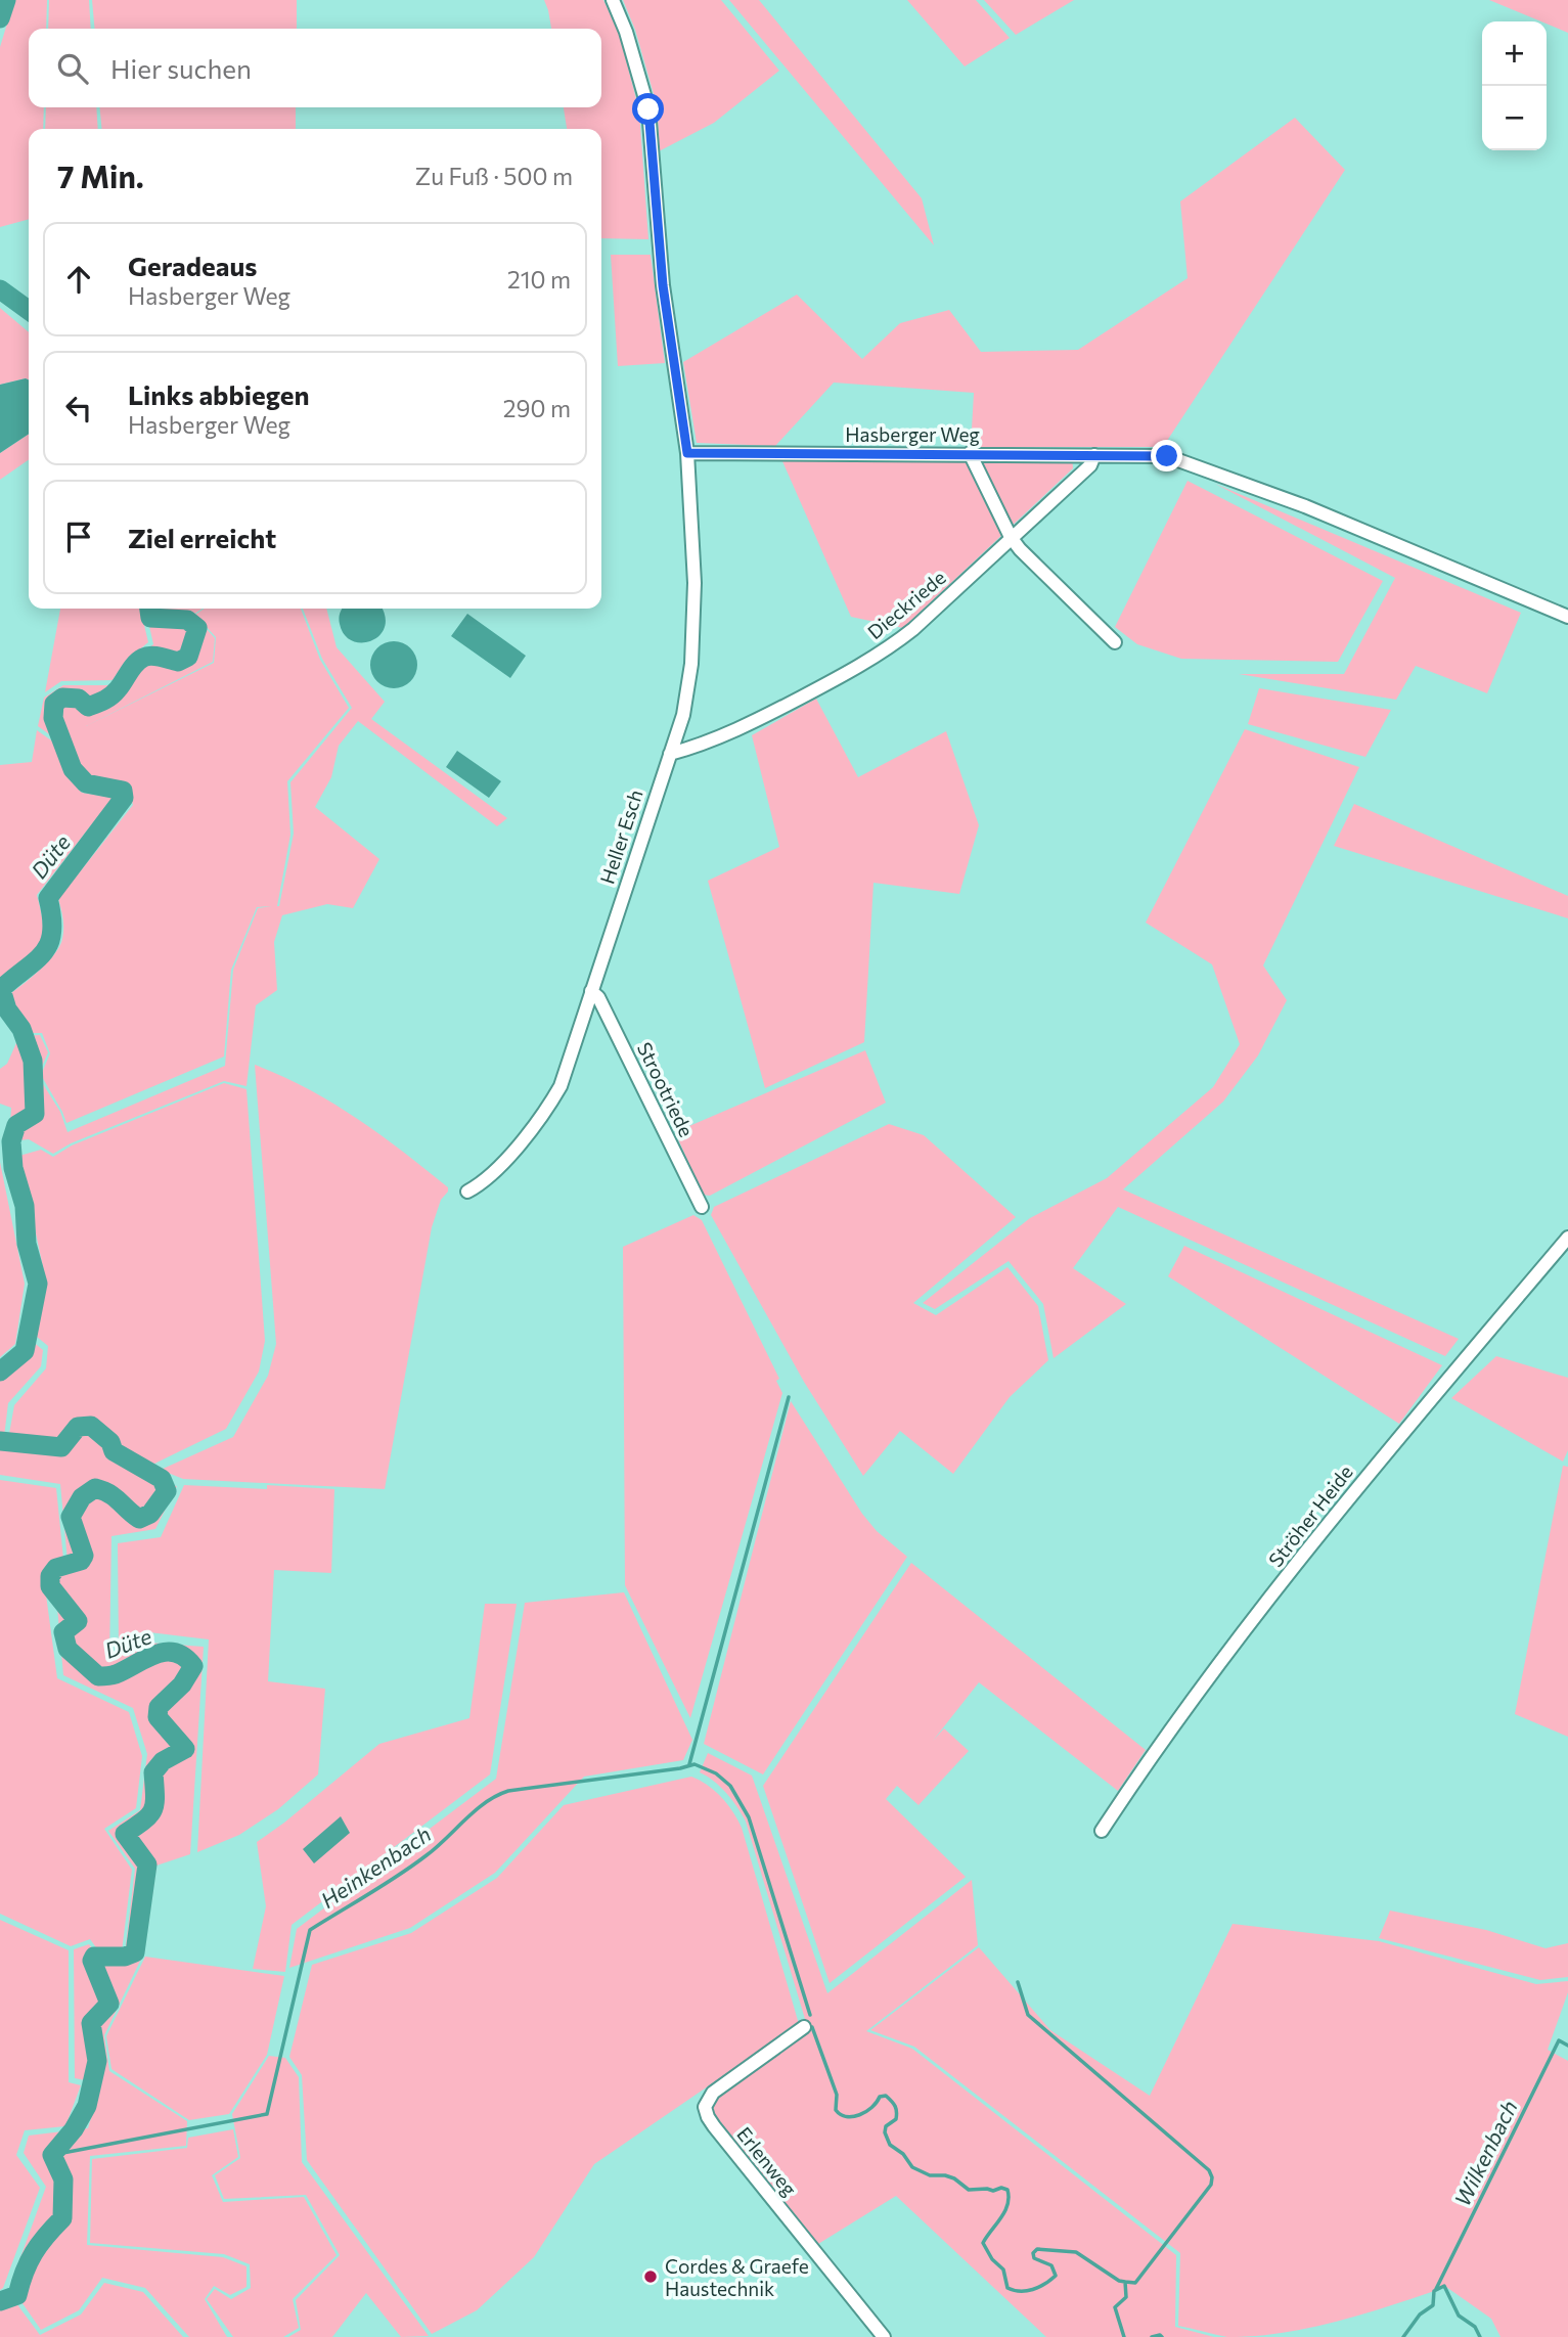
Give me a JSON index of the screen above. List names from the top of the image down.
{
  "streets": {
    "street": [
      "Hasberger Weg",
      "Dieckriede",
      "Heller Esch",
      "Strootriede",
      "Ströher Heide",
      "Erlenweg"
    ]
  },
  "crossings": [
    ["Hasberger Weg", "Dieckriede"],
    ["Hasberger Weg", "Heller Esch"],
    ["Dieckriede", "Heller Esch"],
    ["Heller Esch", "Strootriede"]
  ],
  "water": ["Düte", "Heinkenbach", "Wilkenbach"],
  "places": ["Cordes & Graefe Haustechnik"],
  "page": {
    "map_buttons": ["+", "−"],
    "search": "Hier suchen",
    "heading": ["7 Min.", "Zu Fuß · 500 m"],
    "list": [
      ["Geradeaus", "Hasberger Weg", "210 m"],
      ["Links abbiegen", "Hasberger Weg", "290 m"],
      "Ziel erreicht"
    ]
  }
}
